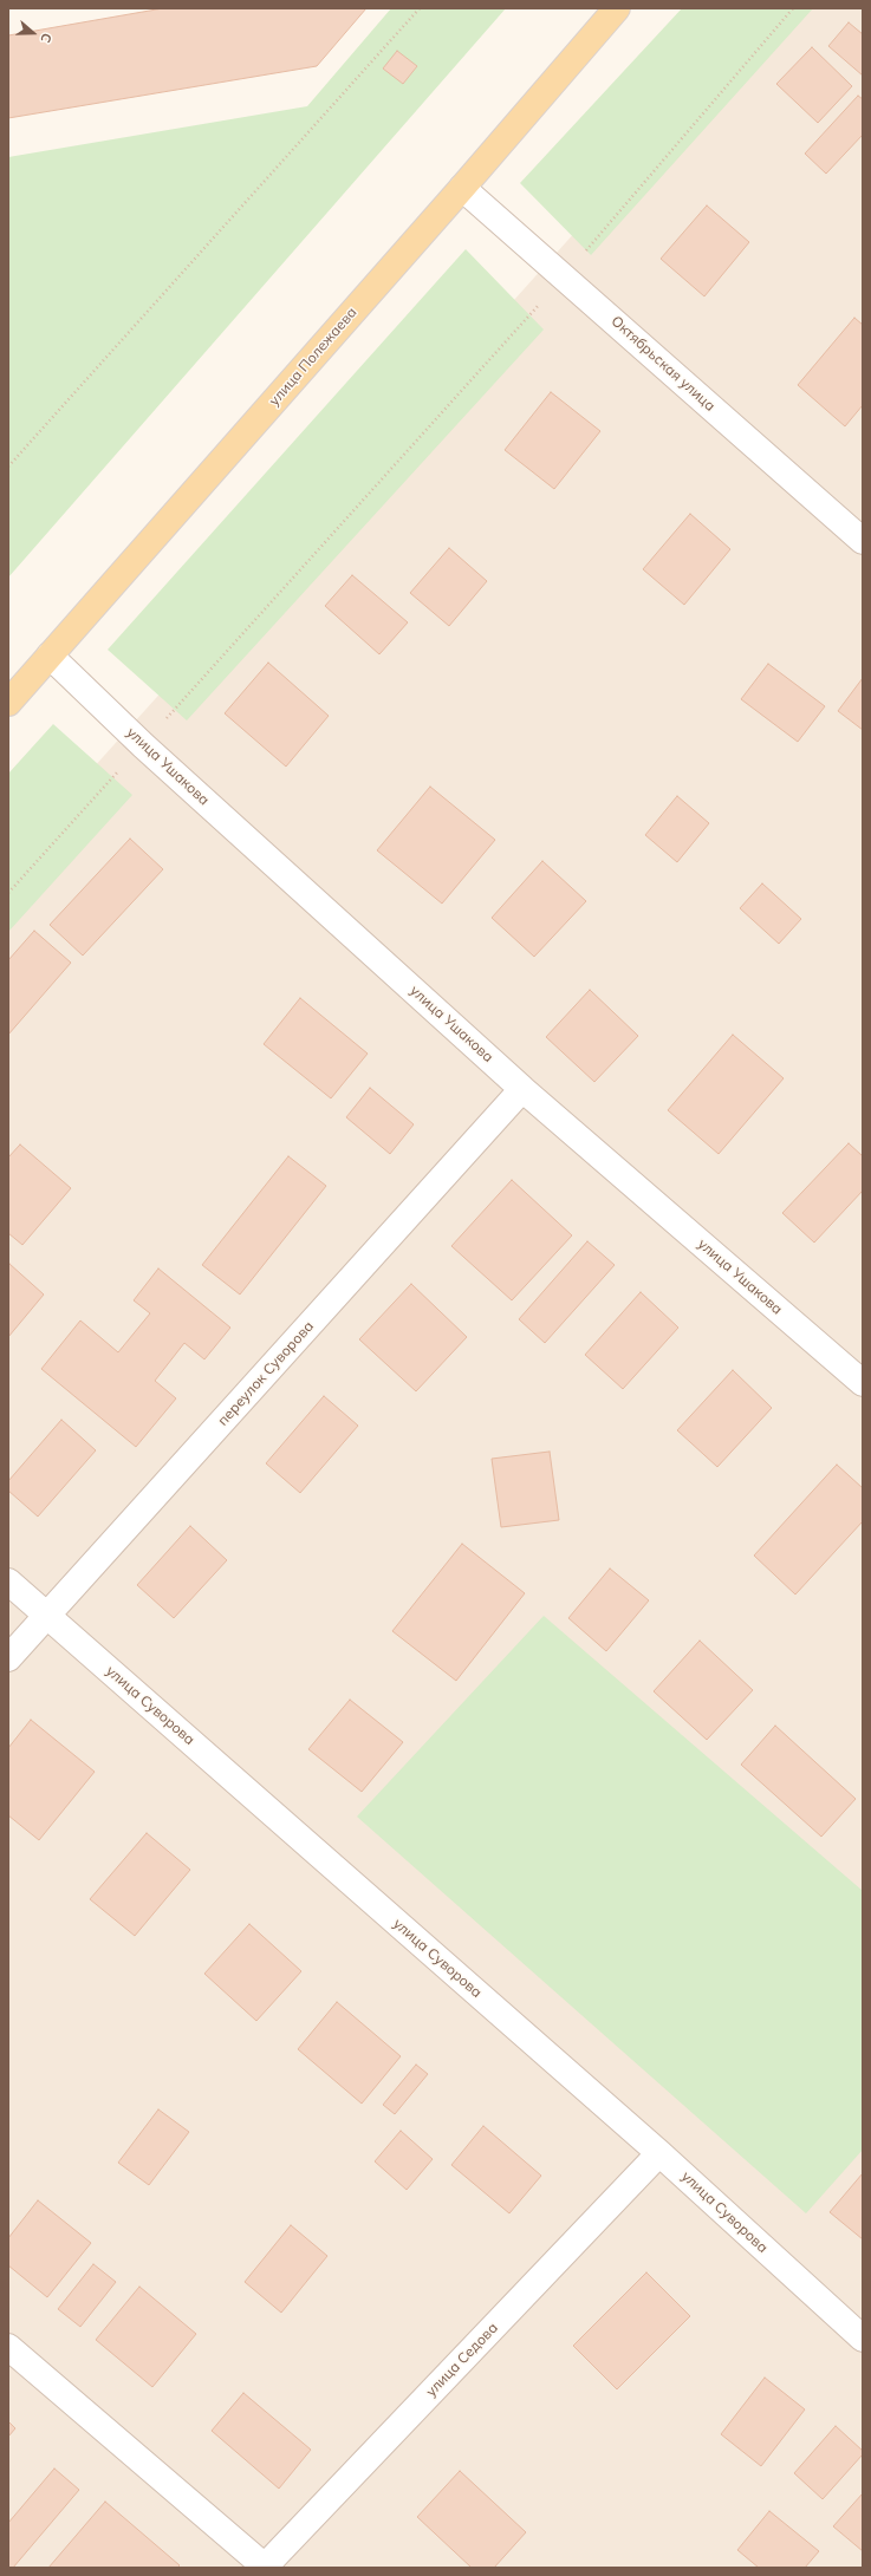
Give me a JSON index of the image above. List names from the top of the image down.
{
  "streets": {
    "main road": ["улица Полежаева"],
    "street": [
      "Октябрьская улица",
      "улица Ушакова",
      "переулок Суворова",
      "улица Суворова",
      "улица Седова"
    ]
  },
  "crossings": [
    ["улица Полежаева", "Октябрьская улица"],
    ["улица Полежаева", "улица Ушакова"],
    ["улица Ушакова", "переулок Суворова"],
    ["переулок Суворова", "улица Суворова"],
    ["улица Суворова", "улица Седова"]
  ],
  "north": "right"
}
